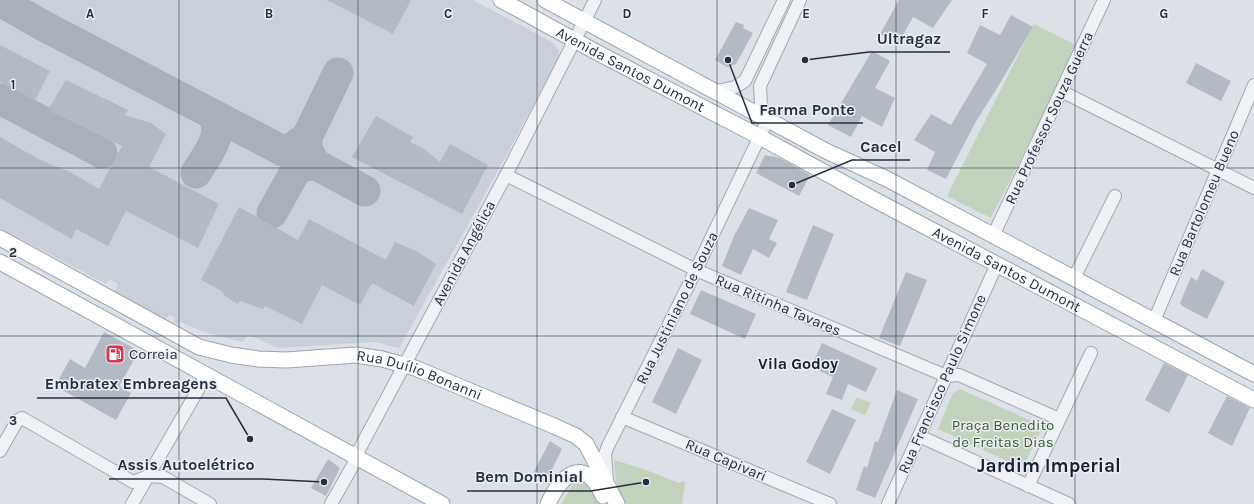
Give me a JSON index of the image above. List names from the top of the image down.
{
  "streets": {
    "main road": ["Avenida Santos Dumont", "Rua Duílio Bonanni"],
    "street": [
      "Rua Professor Souza Guerra",
      "Rua Bartolomeu Bueno",
      "Avenida Angélica",
      "Rua Ritinha Tavares",
      "Rua Justiniano de Souza",
      "Rua Francisco Paulo Simone",
      "Rua Capivari"
    ]
  },
  "crossings": [
    ["Avenida Santos Dumont", "Rua Professor Souza Guerra"],
    ["Avenida Santos Dumont", "Rua Bartolomeu Bueno"],
    ["Avenida Santos Dumont", "Avenida Angélica"],
    ["Avenida Santos Dumont", "Rua Justiniano de Souza"],
    ["Avenida Santos Dumont", "Rua Francisco Paulo Simone"],
    ["Avenida Angélica", "Rua Ritinha Tavares"],
    ["Avenida Angélica", "Rua Duílio Bonanni"],
    ["Rua Ritinha Tavares", "Rua Justiniano de Souza"],
    ["Rua Ritinha Tavares", "Rua Francisco Paulo Simone"],
    ["Rua Justiniano de Souza", "Rua Duílio Bonanni"],
    ["Rua Justiniano de Souza", "Rua Capivari"]
  ],
  "districts": ["Vila Godoy", "Jardim Imperial"],
  "parks": ["Praça Benedito de Freitas Dias"],
  "places": {
    "other": [
      "Farma Ponte",
      "Ultragaz",
      "Cacel",
      "Embratex Embreagens",
      "Assis Autoelétrico",
      "Bem Dominial"
    ],
    "fuel station": ["Correia"]
  },
  "grid": {
    "columns": [
      "A",
      "B",
      "C",
      "D",
      "E",
      "F",
      "G"
    ],
    "rows": ["1", "2", "3"]
  }
}
